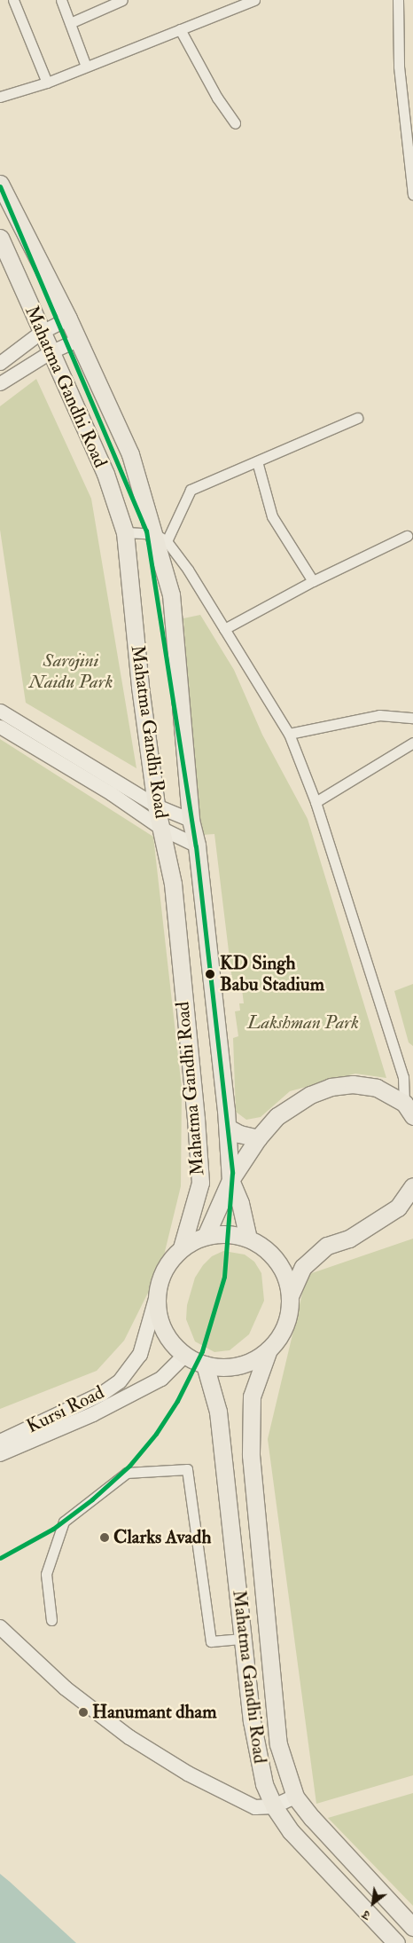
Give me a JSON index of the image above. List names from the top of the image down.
{
  "streets": {
    "main road": ["Mahatma Gandhi Road", "Kursi Road"]
  },
  "crossings": [
    ["Mahatma Gandhi Road", "Kursi Road"]
  ],
  "parks": ["Sarojini Naidu Park", "Lakshman Park"],
  "places": ["KD Singh Babu Stadium", "Clarks Avadh", "Hanumant dham"],
  "north": "bottom left"
}
